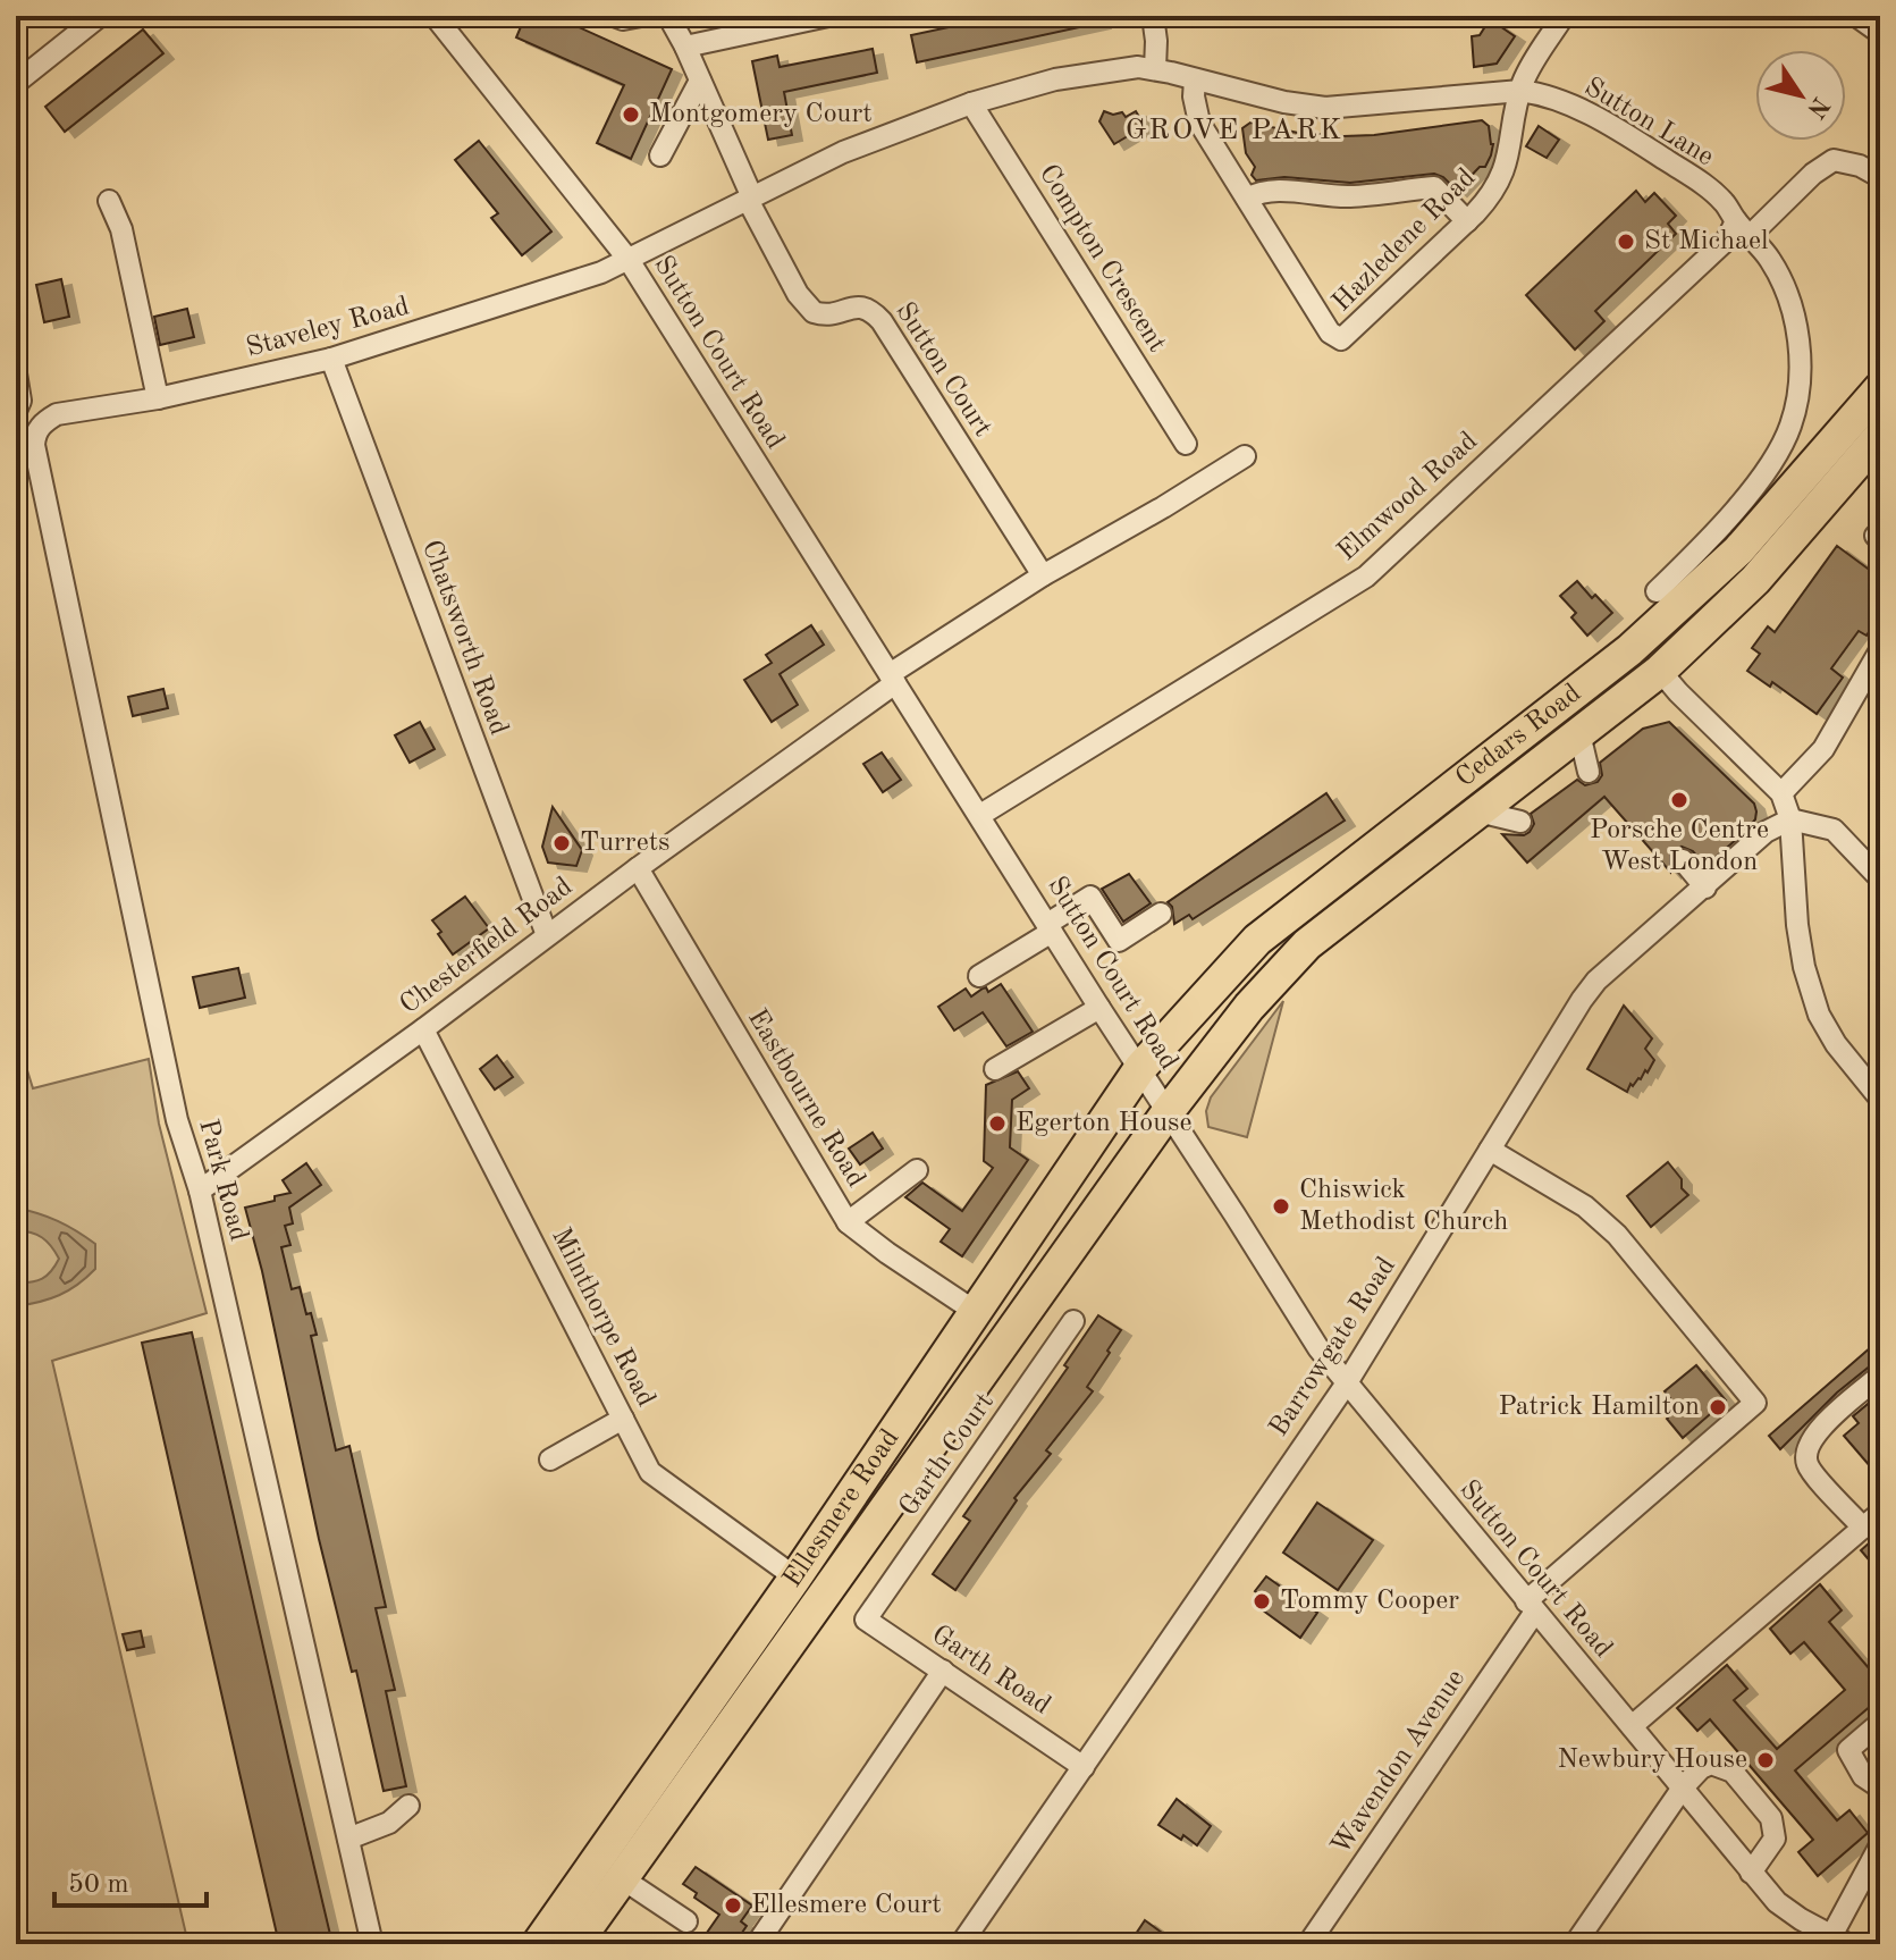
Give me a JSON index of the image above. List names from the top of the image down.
{
  "streets": {
    "highway": ["Cedars Road", "Ellesmere Road"],
    "street": [
      "Sutton Lane",
      "Hazledene Road",
      "Compton Crescent",
      "Staveley Road",
      "Sutton Court Road",
      "Sutton Court",
      "Elmwood Road",
      "Chatsworth Road",
      "Chesterfield Road",
      "Eastbourne Road",
      "Park Road",
      "Milnthorpe Road",
      "Barrowgate Road",
      "Garth Court",
      "Garth Road",
      "Wavendon Avenue"
    ]
  },
  "crossings": [
    ["Sutton Lane", "Hazledene Road"],
    ["Sutton Lane", "Staveley Road"],
    ["Sutton Lane", "Elmwood Road"],
    ["Hazledene Road", "Staveley Road"],
    ["Compton Crescent", "Staveley Road"],
    ["Staveley Road", "Sutton Court Road"],
    ["Staveley Road", "Sutton Court"],
    ["Staveley Road", "Chatsworth Road"],
    ["Staveley Road", "Park Road"],
    ["Sutton Court Road", "Elmwood Road"],
    ["Sutton Court Road", "Cedars Road"],
    ["Sutton Court Road", "Chesterfield Road"],
    ["Sutton Court Road", "Barrowgate Road"],
    ["Sutton Court Road", "Ellesmere Road"],
    ["Sutton Court Road", "Wavendon Avenue"],
    ["Sutton Court", "Chesterfield Road"],
    ["Chatsworth Road", "Chesterfield Road"],
    ["Cedars Road", "Ellesmere Road"],
    ["Chesterfield Road", "Eastbourne Road"],
    ["Chesterfield Road", "Park Road"],
    ["Chesterfield Road", "Milnthorpe Road"],
    ["Eastbourne Road", "Ellesmere Road"],
    ["Milnthorpe Road", "Ellesmere Road"],
    ["Barrowgate Road", "Garth Road"],
    ["Barrowgate Road", "Wavendon Avenue"],
    ["Garth Court", "Garth Road"]
  ],
  "districts": ["GROVE PARK"],
  "places": [
    "Montgomery Court",
    "St Michael",
    "Porsche Centre West London",
    "Turrets",
    "Egerton House",
    "Chiswick Methodist Church",
    "Patrick Hamilton",
    "Tommy Cooper",
    "Newbury House",
    "Ellesmere Court"
  ],
  "scale_bar": "50 m",
  "north": "bottom right"
}
